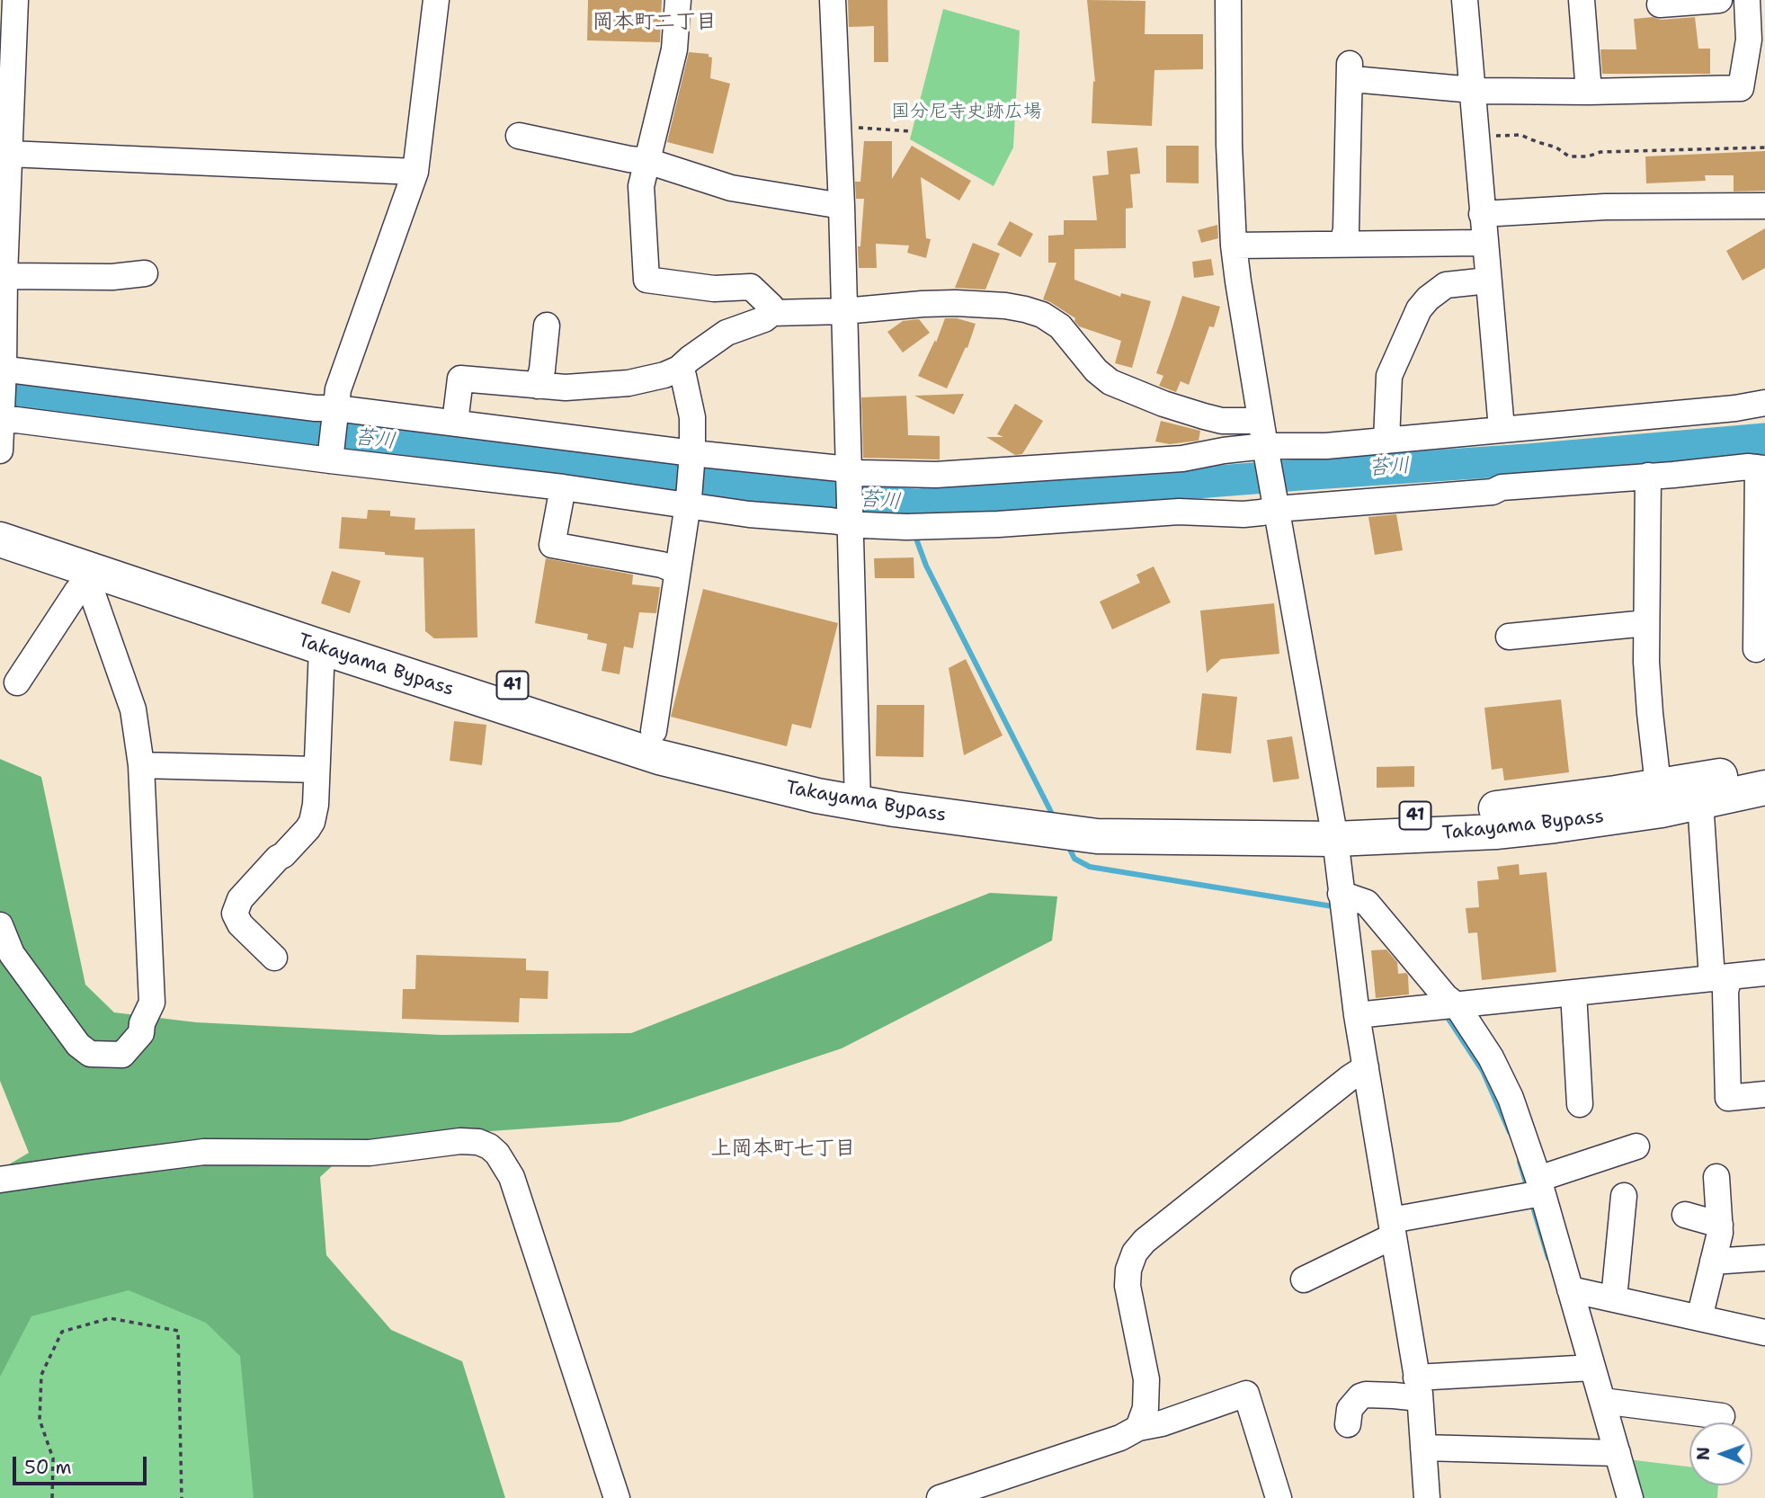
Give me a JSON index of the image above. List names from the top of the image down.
{
  "streets": {
    "highway": ["Takayama Bypass", "41"]
  },
  "districts": ["岡本町二丁目", "上岡本町七丁目"],
  "water": ["苔川"],
  "parks": ["国分尼寺史跡広場"],
  "scale_bar": "50 m",
  "north": "left"
}
